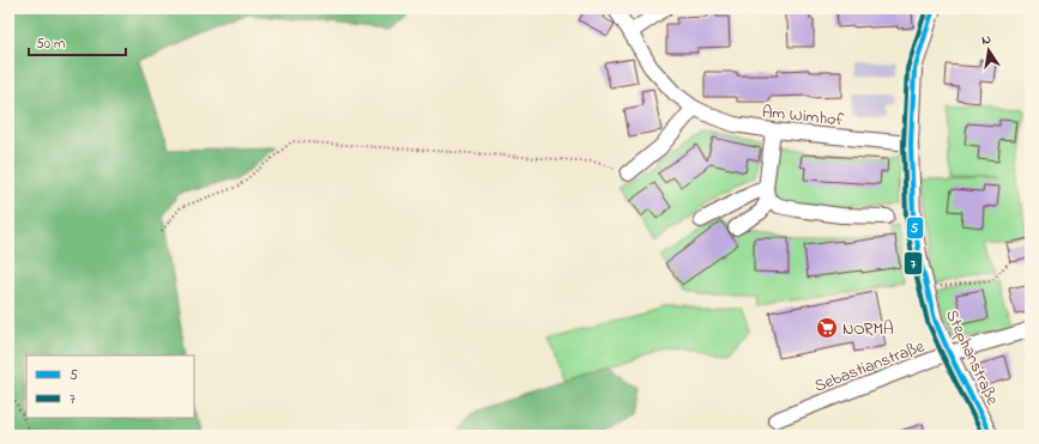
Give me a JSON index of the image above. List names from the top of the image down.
{
  "streets": {
    "street": ["Am Wimhof", "Stephanstraße", "Sebastianstraße"]
  },
  "crossings": [
    ["Am Wimhof", "Stephanstraße"],
    ["Stephanstraße", "Sebastianstraße"]
  ],
  "places": {
    "supermarket": ["NORMA"]
  },
  "lines": ["transit line 5", "transit line 7"],
  "legend": ["5", "7"],
  "scale_bar": "50 m",
  "north": "top"
}
